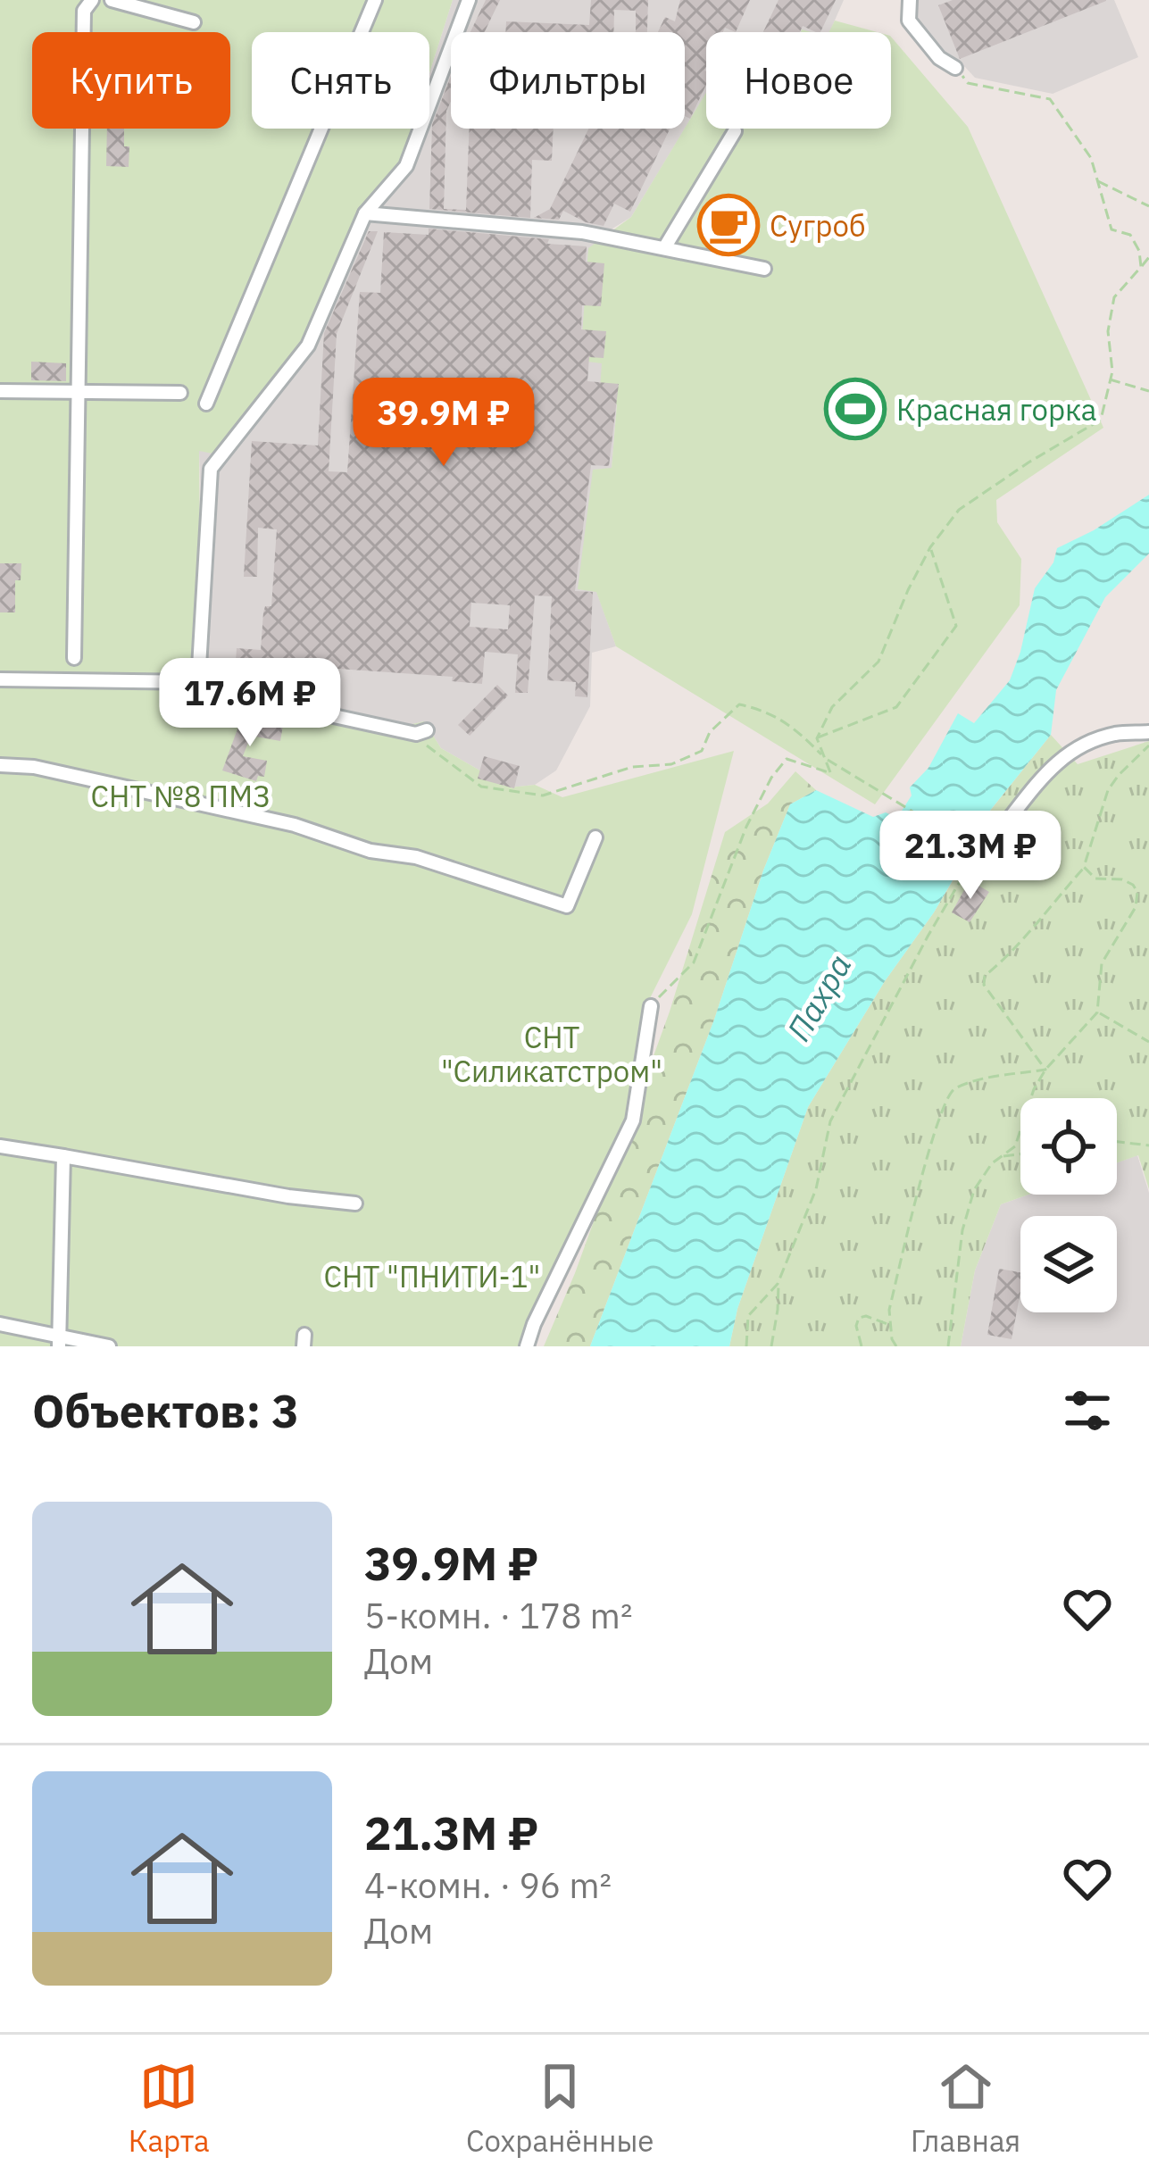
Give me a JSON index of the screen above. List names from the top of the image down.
{
  "water": ["Пахра"],
  "parks": ["СНТ №8 ПМЗ", "СНТ \"Силикатстром\"", "СНТ \"ПНИТИ-1\""],
  "places": {
    "cafe": ["Сугроб"],
    "sports": ["Красная горка"]
  },
  "page": {
    "chip": [
      "Купить",
      "Снять",
      "Фильтры",
      "Новое"
    ],
    "price": ["39.9M ₽", "17.6M ₽", "21.3M ₽"],
    "heading": "Объектов: 3",
    "list": [
      {
        "name": "39.9M ₽",
        "note": "5-комн. · 178 m² · Дом"
      },
      {
        "name": "21.3M ₽",
        "note": "4-комн. · 96 m² · Дом"
      }
    ],
    "tabs": ["Карта", "Сохранённые", "Главная"]
  }
}
